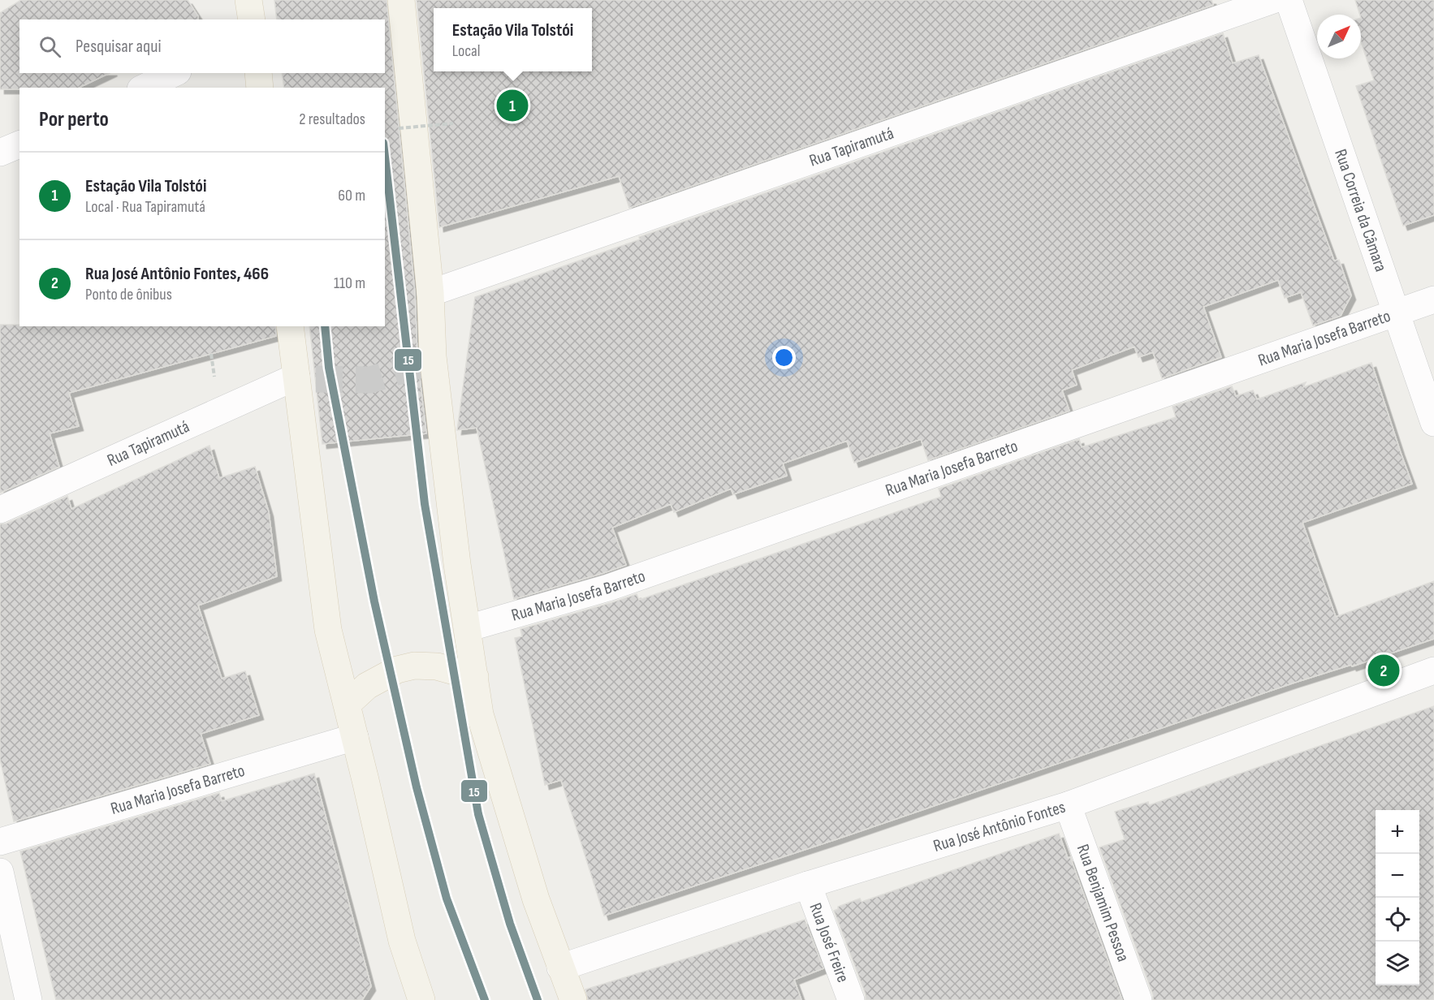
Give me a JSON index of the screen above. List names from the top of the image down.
{
  "streets": {
    "street": [
      "Rua Tapiramutá",
      "Rua Correia da Câmara",
      "Rua Maria Josefa Barreto",
      "Rua José Antônio Fontes",
      "Rua Benjamim Pessoa",
      "Rua José Freire"
    ]
  },
  "crossings": [
    ["Rua Correia da Câmara", "Rua Maria Josefa Barreto"],
    ["Rua José Antônio Fontes", "Rua Benjamim Pessoa"],
    ["Rua José Antônio Fontes", "Rua José Freire"]
  ],
  "lines": ["transit line 15"],
  "north": "top right",
  "page": {
    "popup": ["Estação Vila Tolstói", "Local"],
    "search": "Pesquisar aqui",
    "pins": ["1", "2"],
    "heading": ["Por perto", "2 resultados"],
    "list": [
      {
        "mark": "1",
        "name": "Estação Vila Tolstói",
        "note": "Local · Rua Tapiramutá",
        "value": "60 m"
      },
      {
        "mark": "2",
        "name": "Rua José Antônio Fontes, 466",
        "note": "Ponto de ônibus",
        "value": "110 m"
      }
    ],
    "map_buttons": ["+", "−"]
  }
}
